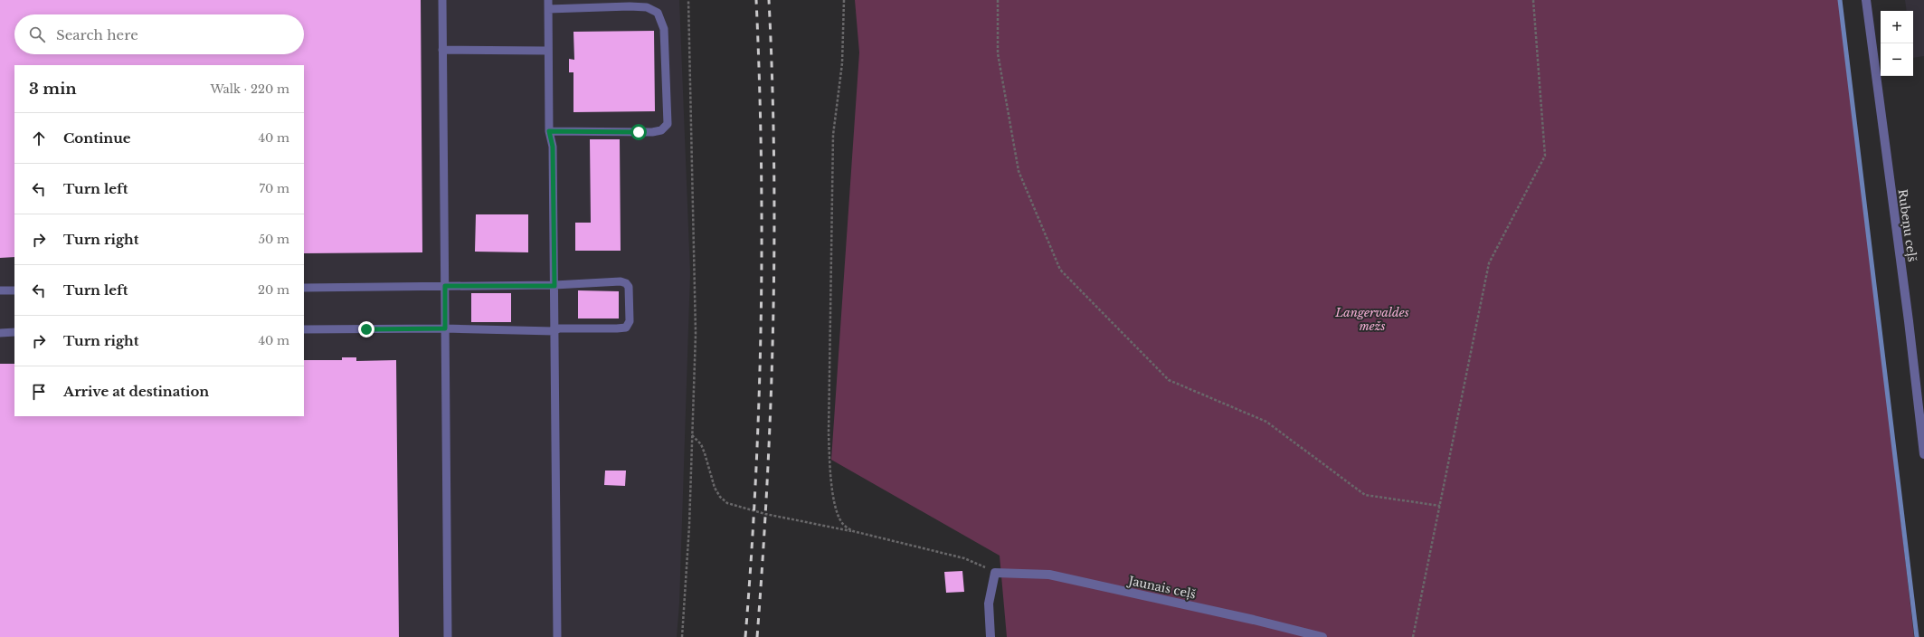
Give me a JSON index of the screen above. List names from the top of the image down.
{
  "streets": {
    "street": ["Rubeņu ceļš", "Jaunais ceļš"]
  },
  "parks": ["Langervaldes mežs"],
  "page": {
    "map_buttons": ["+", "−"],
    "search": "Search here",
    "heading": ["3 min", "Walk · 220 m"],
    "list": [
      ["Continue", "40 m"],
      ["Turn left", "70 m"],
      ["Turn right", "50 m"],
      ["Turn left", "20 m"],
      ["Turn right", "40 m"],
      "Arrive at destination"
    ]
  }
}
